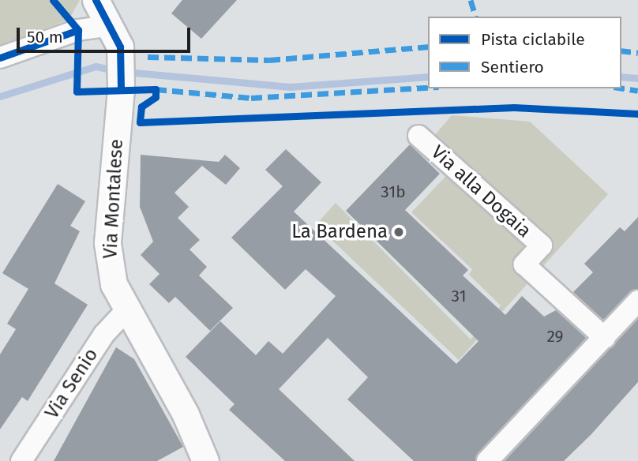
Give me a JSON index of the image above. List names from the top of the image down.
{
  "streets": {
    "street": ["Via alla Dogaia", "Via Montalese", "Via Senio"]
  },
  "crossings": [
    ["Via Montalese", "Via Senio"]
  ],
  "places": ["La Bardena"],
  "house_numbers": ["31b", "31", "29"],
  "legend": ["Pista ciclabile", "Sentiero"],
  "scale_bar": "50 m"
}
